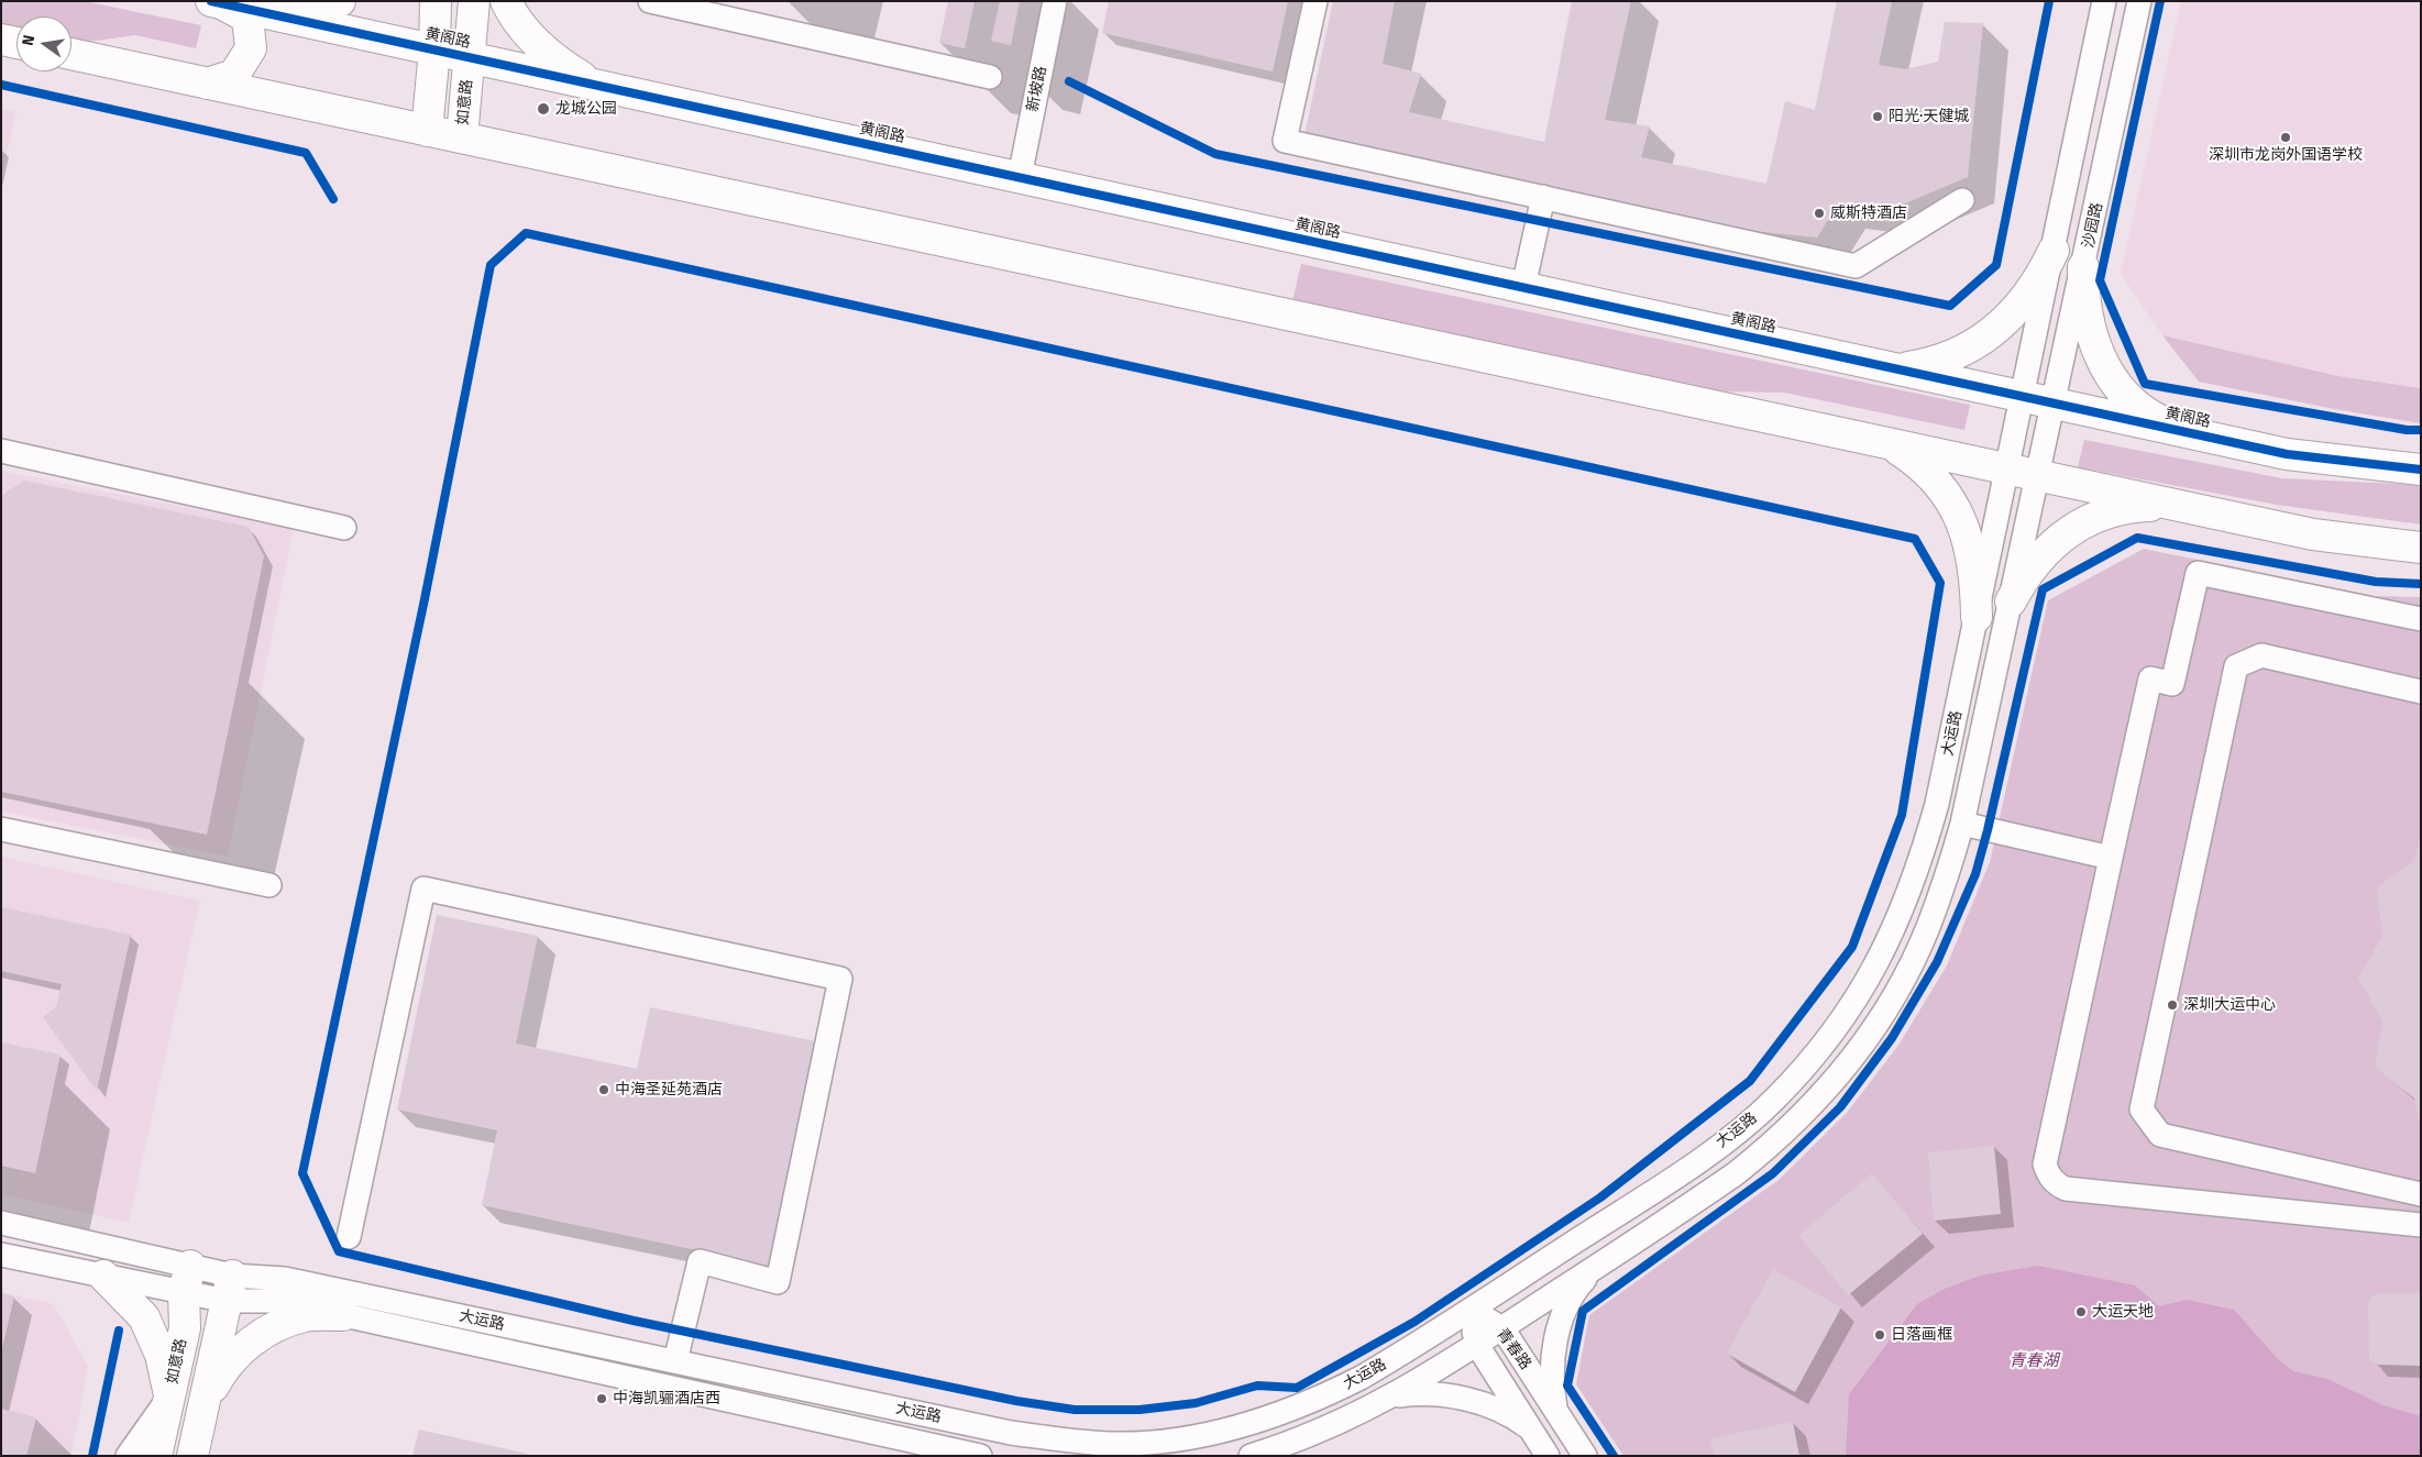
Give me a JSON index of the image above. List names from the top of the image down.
{
  "streets": {
    "main road": ["黄阁路", "如意路"],
    "street": [
      "新坡路",
      "沙园路",
      "大运路",
      "青春路"
    ]
  },
  "crossings": [
    ["黄阁路", "新坡路"],
    ["黄阁路", "如意路"],
    ["黄阁路", "沙园路"],
    ["如意路", "大运路"],
    ["沙园路", "大运路"],
    ["大运路", "青春路"]
  ],
  "water": ["青春湖"],
  "places": [
    "龙城公园",
    "阳光·天健城",
    "深圳市龙岗外国语学校",
    "威斯特酒店",
    "深圳大运中心",
    "中海圣延苑酒店",
    "大运天地",
    "日落画框",
    "中海凯骊酒店西"
  ],
  "north": "left"
}
